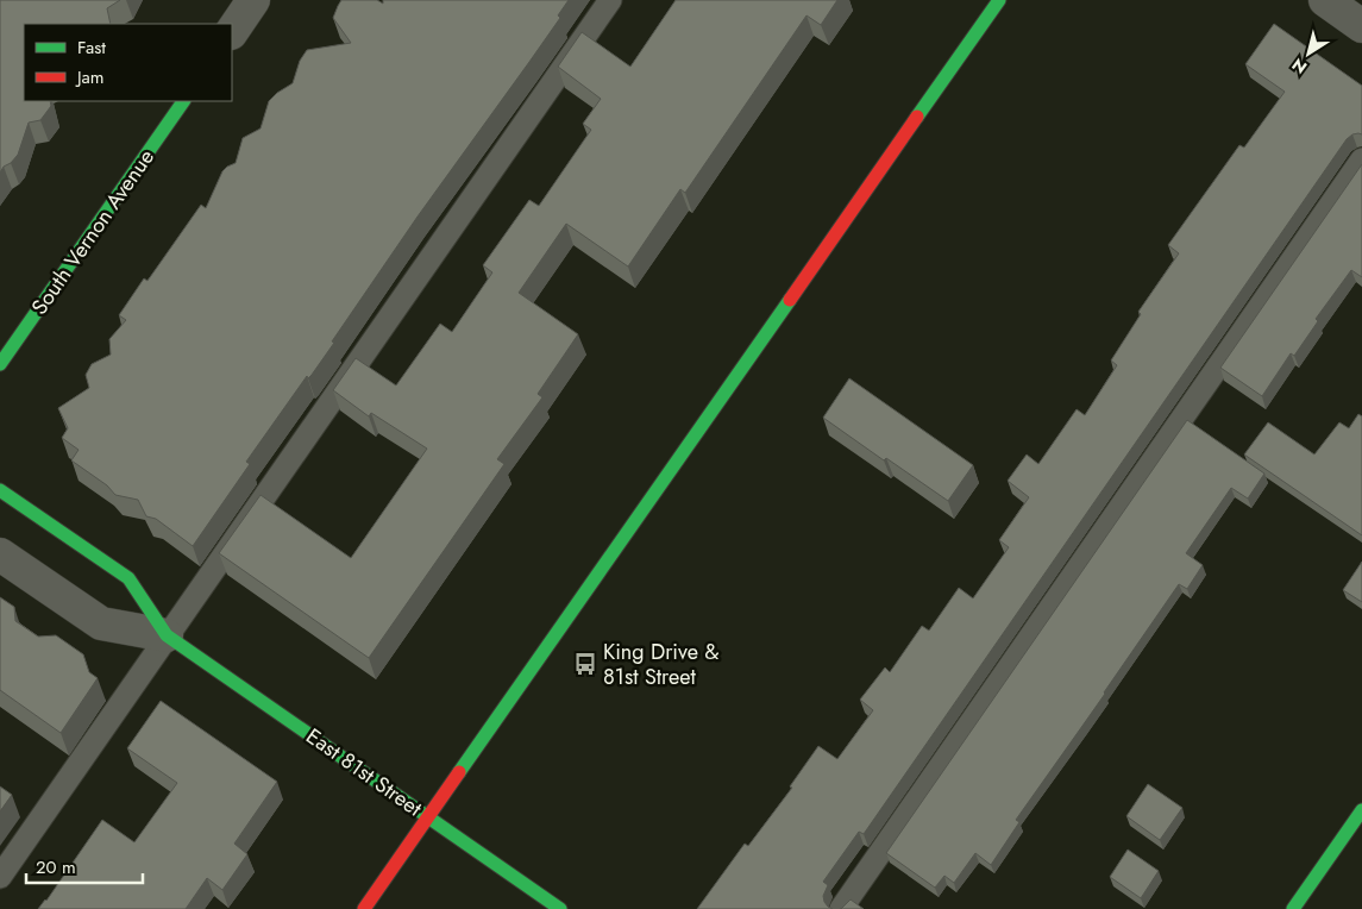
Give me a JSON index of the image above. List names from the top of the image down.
{
  "streets": {
    "street": ["South Vernon Avenue", "East 81st Street"]
  },
  "places": {
    "bus stop": ["King Drive & 81st Street"]
  },
  "legend": ["Fast", "Jam"],
  "scale_bar": "20 m",
  "north": "bottom left"
}
